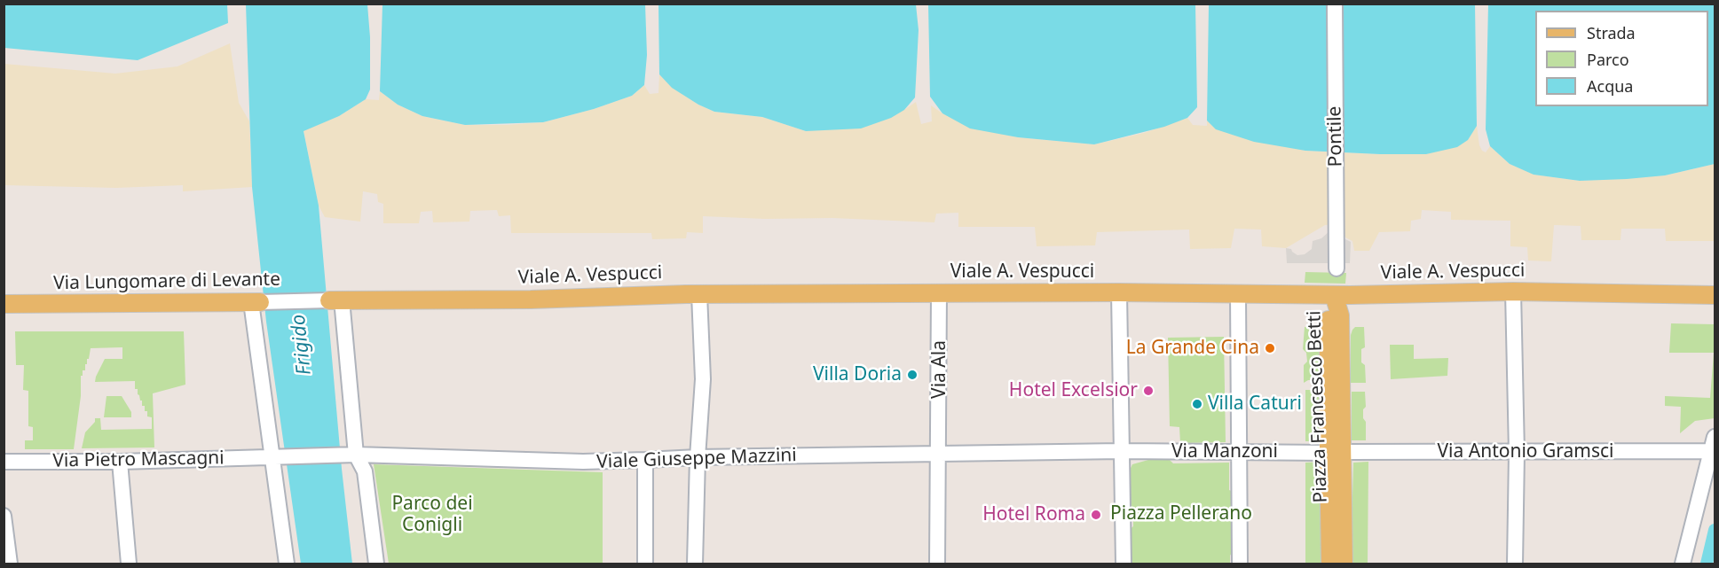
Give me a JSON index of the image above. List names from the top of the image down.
{
  "streets": {
    "main road": ["Viale A. Vespucci", "Via Lungomare di Levante", "Piazza Francesco Betti"],
    "street": [
      "Pontile",
      "Via Ala",
      "Via Manzoni",
      "Via Antonio Gramsci",
      "Viale Giuseppe Mazzini",
      "Via Pietro Mascagni"
    ]
  },
  "crossings": [
    ["Viale A. Vespucci", "Via Lungomare di Levante"],
    ["Viale A. Vespucci", "Via Ala"],
    ["Viale A. Vespucci", "Piazza Francesco Betti"],
    ["Via Ala", "Viale Giuseppe Mazzini"],
    ["Piazza Francesco Betti", "Via Manzoni"],
    ["Piazza Francesco Betti", "Via Antonio Gramsci"],
    ["Via Manzoni", "Via Antonio Gramsci"],
    ["Via Manzoni", "Viale Giuseppe Mazzini"],
    ["Viale Giuseppe Mazzini", "Via Pietro Mascagni"]
  ],
  "water": ["Frigido"],
  "parks": ["Parco dei Conigli", "Piazza Pellerano"],
  "places": [
    "La Grande Cina",
    "Villa Doria",
    "Hotel Excelsior",
    "Villa Caturi",
    "Hotel Roma"
  ],
  "legend": ["Strada", "Parco", "Acqua"]
}
